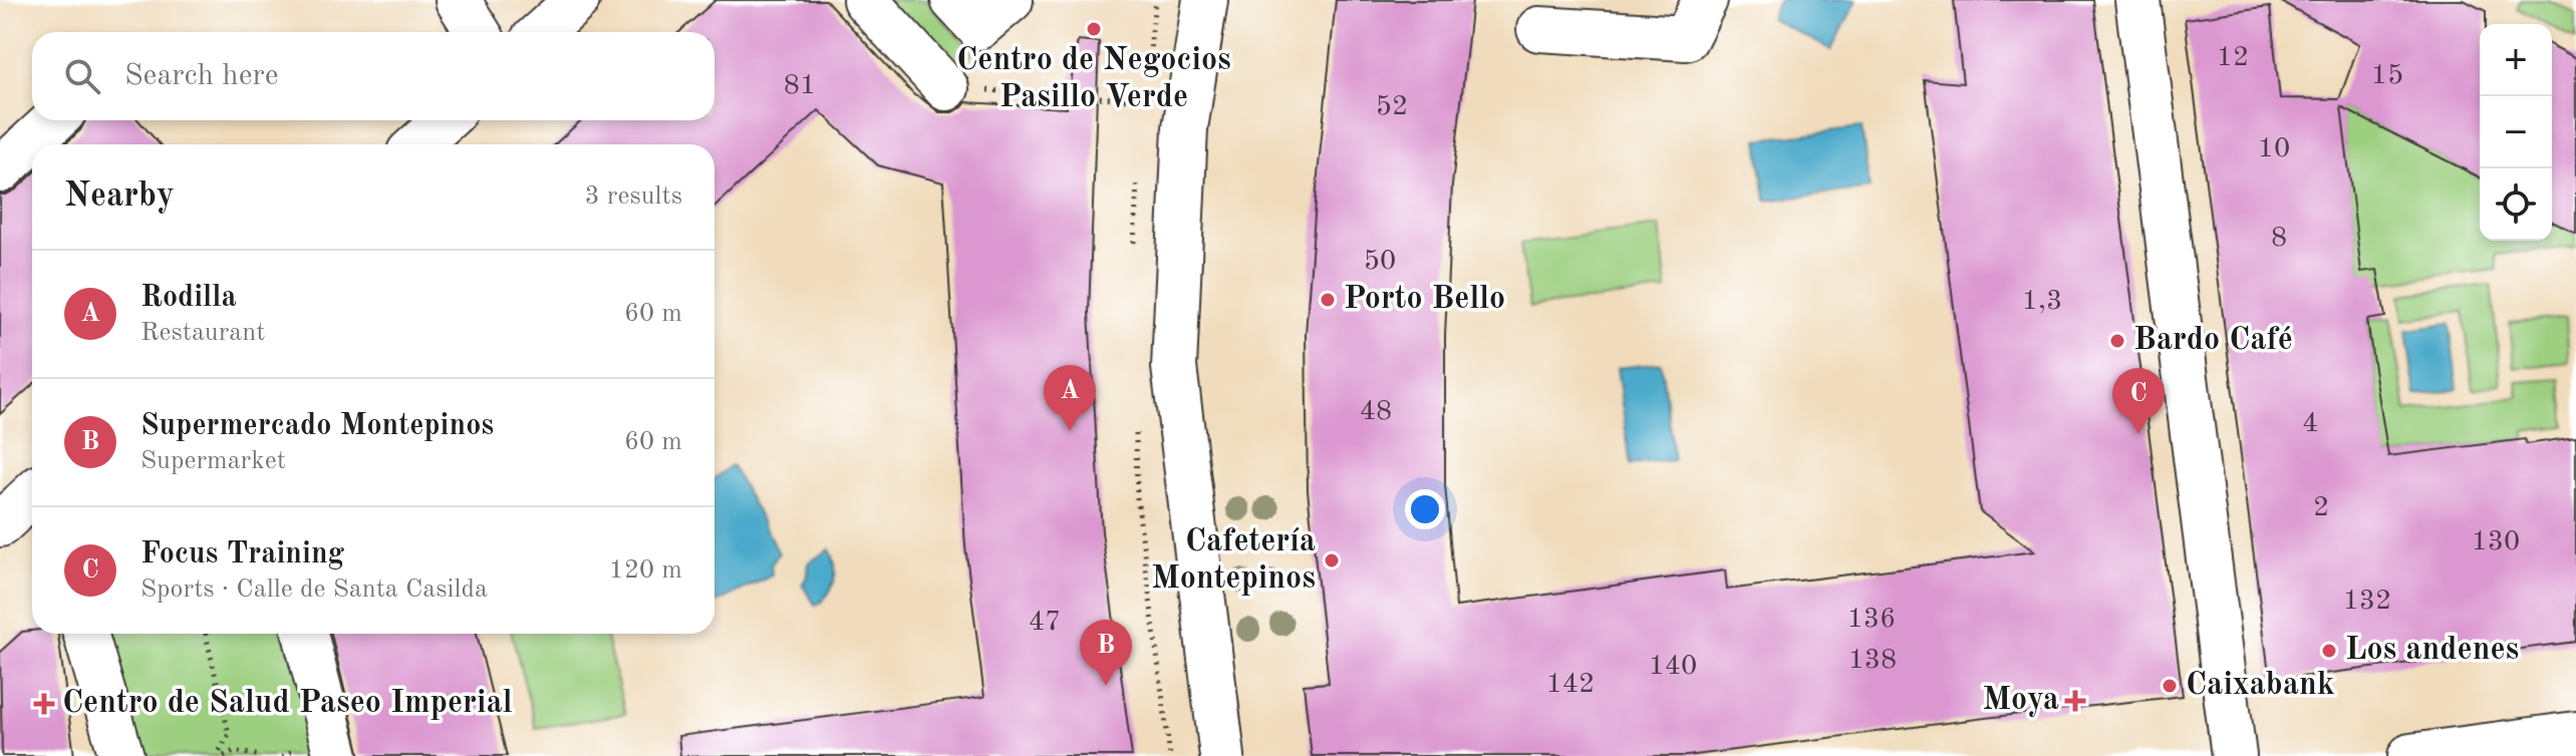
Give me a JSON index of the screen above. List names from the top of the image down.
{
  "places": {
    "other": [
      "Centro de Negocios Pasillo Verde",
      "Porto Bello",
      "Bardo Café",
      "Cafetería Montepinos",
      "Los andenes",
      "Caixabank"
    ],
    "health": ["Moya", "Centro de Salud Paseo Imperial"]
  },
  "house_numbers": [
    "12",
    "15",
    "81",
    "52",
    "10",
    "8",
    "50",
    "1,3",
    "48",
    "4",
    "2",
    "130",
    "132",
    "136",
    "47",
    "138",
    "140",
    "142"
  ],
  "page": {
    "map_buttons": ["+", "−"],
    "search": "Search here",
    "heading": ["Nearby", "3 results"],
    "list": [
      {
        "mark": "A",
        "name": "Rodilla",
        "note": "Restaurant",
        "value": "60 m"
      },
      {
        "mark": "B",
        "name": "Supermercado Montepinos",
        "note": "Supermarket",
        "value": "60 m"
      },
      {
        "mark": "C",
        "name": "Focus Training",
        "note": "Sports · Calle de Santa Casilda",
        "value": "120 m"
      }
    ],
    "pins": ["A", "C", "B"]
  }
}
